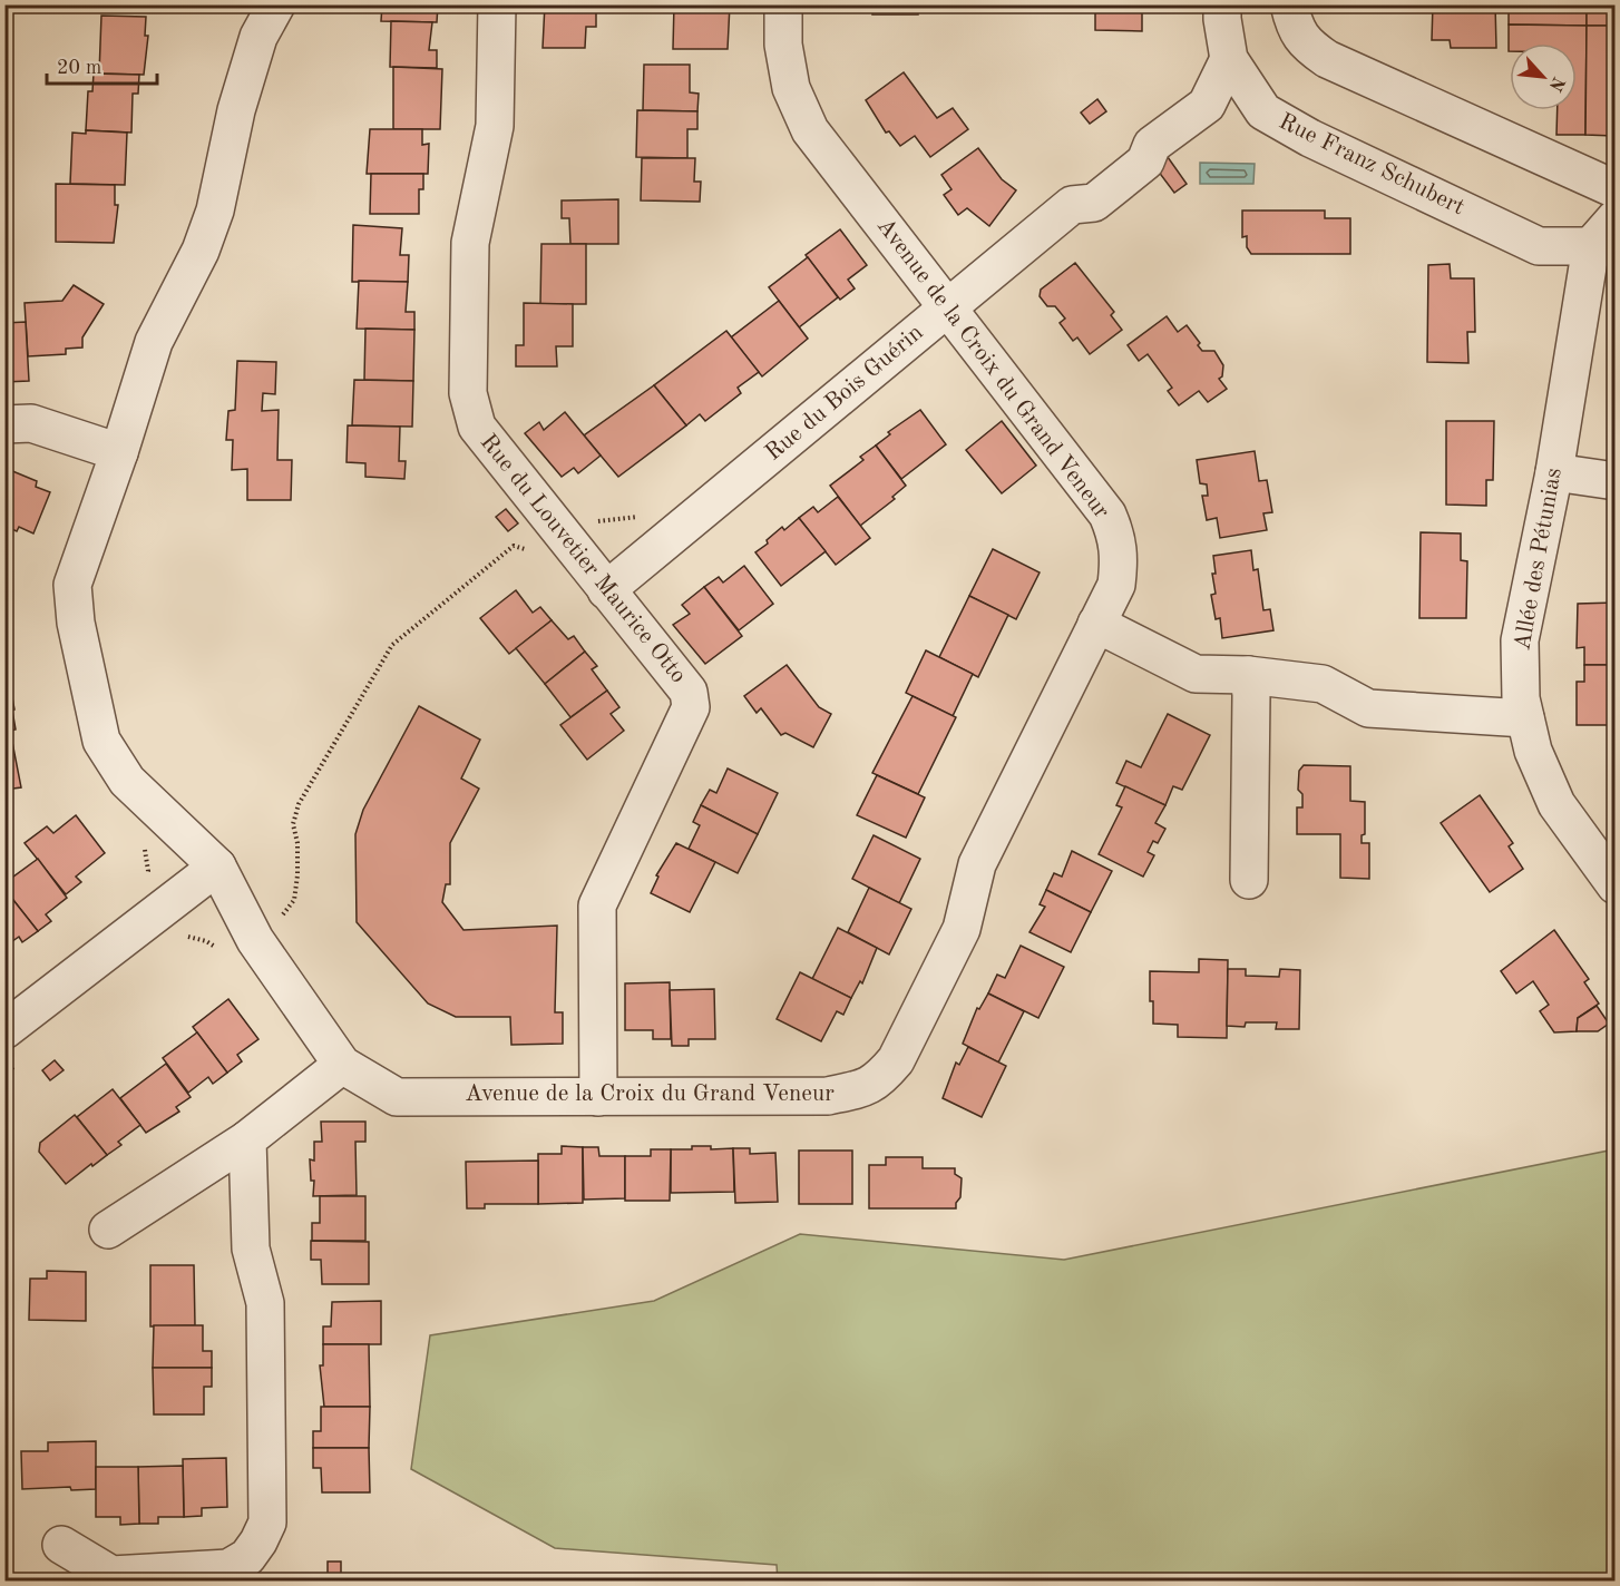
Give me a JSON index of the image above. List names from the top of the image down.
{
  "streets": {
    "street": [
      "Rue Franz Schubert",
      "Avenue de la Croix du Grand Veneur",
      "Rue du Bois Guérin",
      "Rue du Louvetier Maurice Otto",
      "Allée des Pétunias"
    ]
  },
  "crossings": [
    ["Rue Franz Schubert", "Rue du Bois Guérin"],
    ["Rue Franz Schubert", "Allée des Pétunias"],
    ["Avenue de la Croix du Grand Veneur", "Rue du Bois Guérin"],
    ["Avenue de la Croix du Grand Veneur", "Rue du Louvetier Maurice Otto"],
    ["Rue du Bois Guérin", "Rue du Louvetier Maurice Otto"]
  ],
  "scale_bar": "20 m",
  "north": "bottom right"
}
